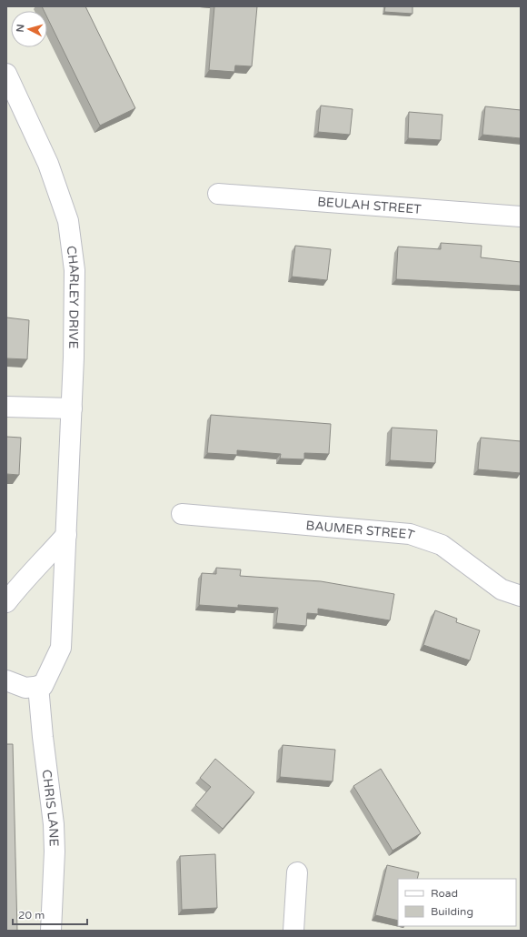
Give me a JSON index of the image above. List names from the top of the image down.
{
  "streets": {
    "street": [
      "BEULAH STREET",
      "CHARLEY DRIVE",
      "BAUMER STREET",
      "CHRIS LANE"
    ]
  },
  "crossings": [
    ["CHARLEY DRIVE", "CHRIS LANE"]
  ],
  "legend": ["Road", "Building"],
  "scale_bar": "20 m",
  "north": "left"
}
